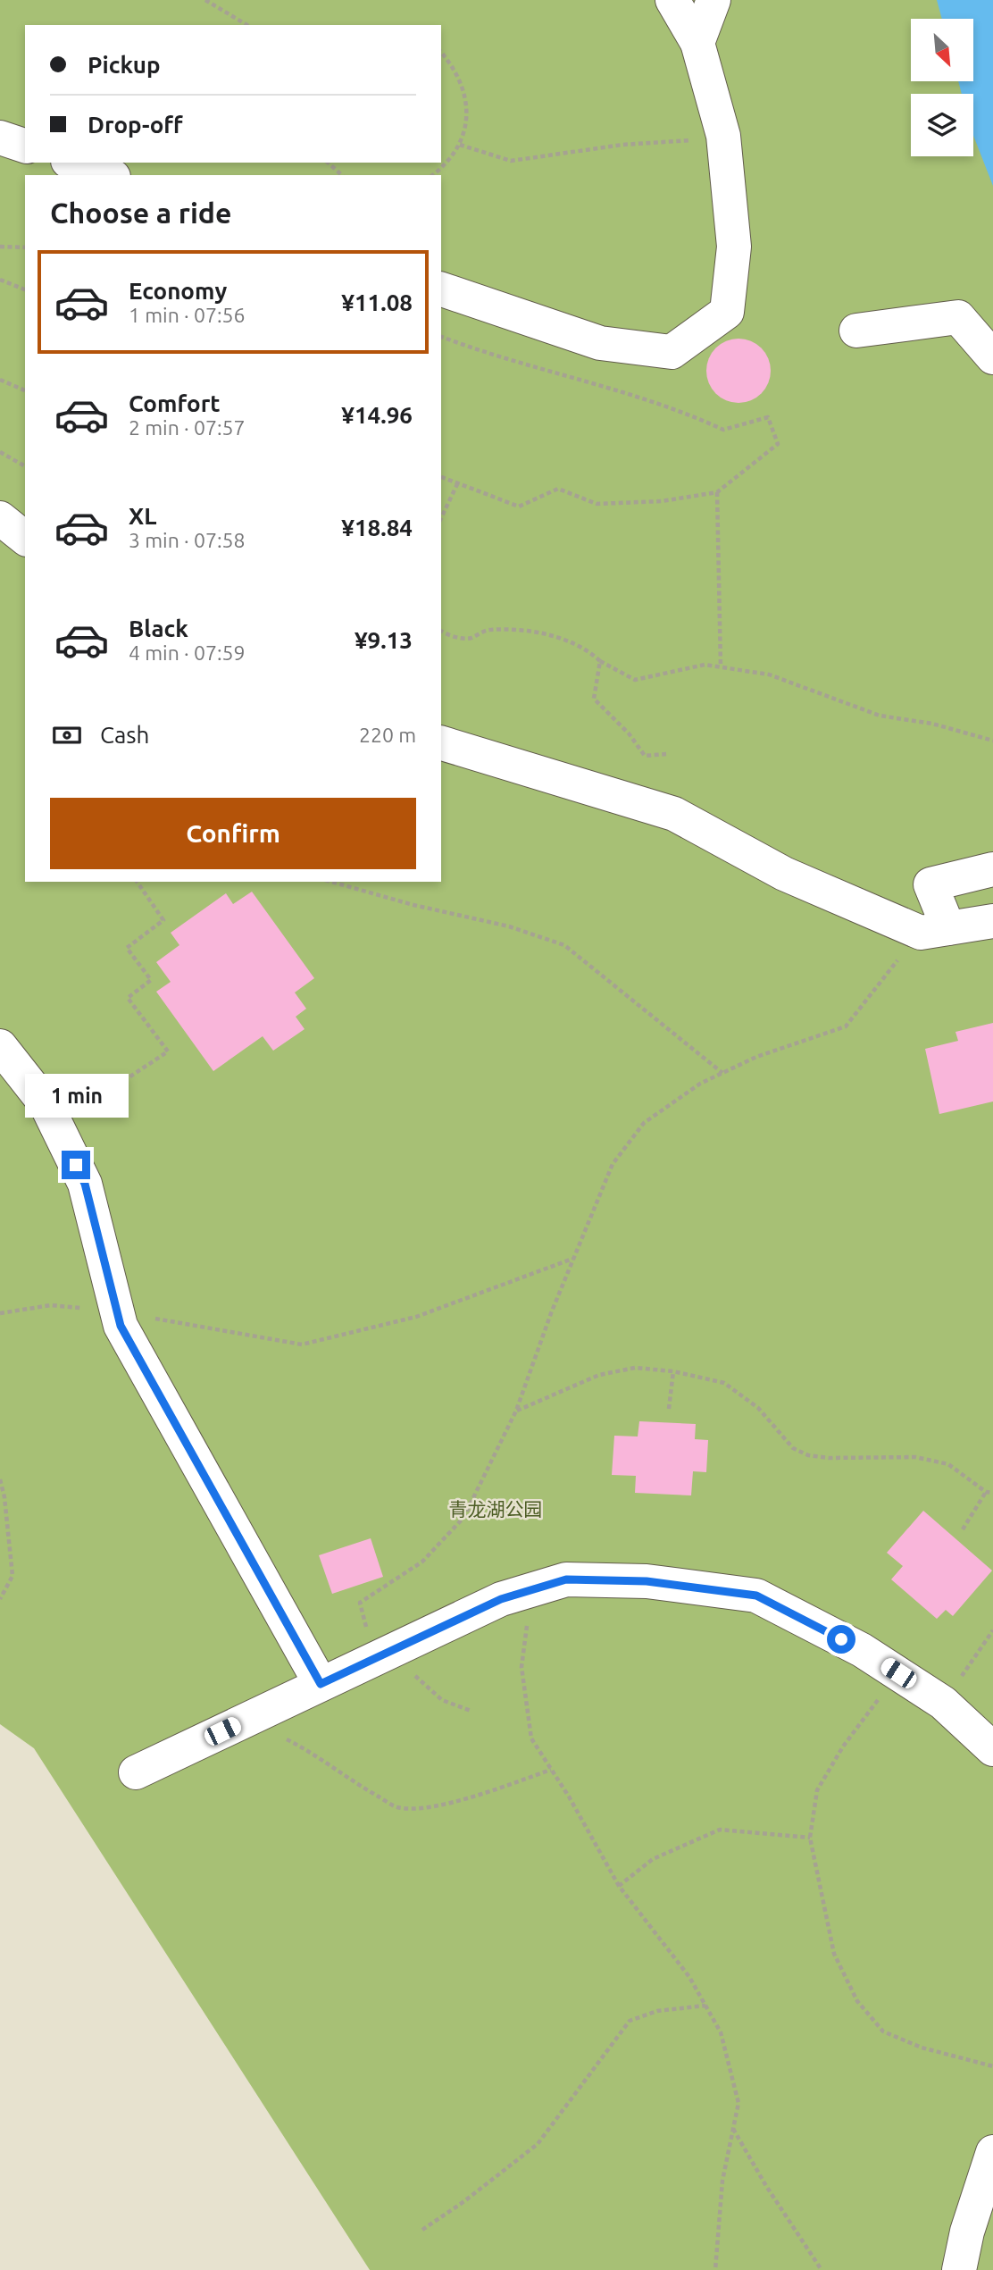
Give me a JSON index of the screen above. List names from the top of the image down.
{
  "parks": ["青龙湖公园"],
  "north": "bottom right",
  "page": {
    "banner": ["Pickup", "Drop-off"],
    "heading": "Choose a ride",
    "list": [
      {
        "name": "Economy",
        "note": "1 min · 07:56",
        "value": "¥11.08"
      },
      {
        "name": "Comfort",
        "note": "2 min · 07:57",
        "value": "¥14.96"
      },
      {
        "name": "XL",
        "note": "3 min · 07:58",
        "value": "¥18.84"
      },
      {
        "name": "Black",
        "note": "4 min · 07:59",
        "value": "¥9.13"
      }
    ],
    "pay": ["Cash", "220 m"],
    "buttons": "Confirm",
    "bubble": "1 min"
  }
}
